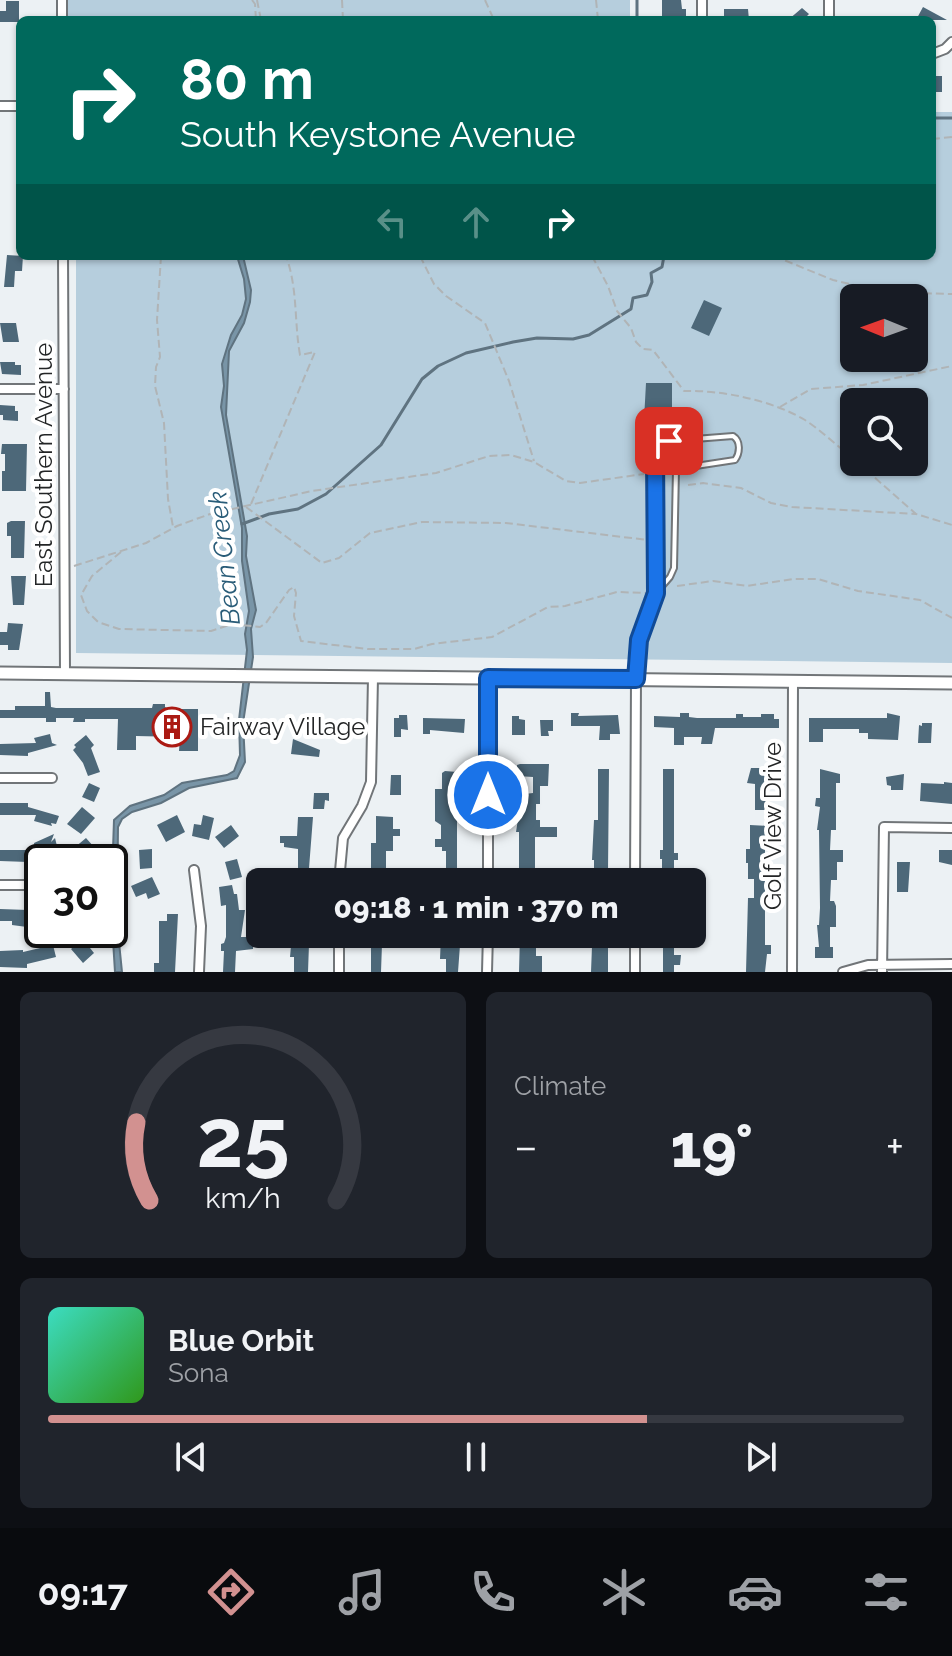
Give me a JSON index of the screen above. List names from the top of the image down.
{
  "streets": {
    "street": ["East Southern Avenue", "Golf View Drive"]
  },
  "water": ["Bean Creek"],
  "places": {
    "building": ["Fairway Village"]
  },
  "north": "left",
  "page": {
    "turn": ["80 m", "South Keystone Avenue"],
    "limit": "30",
    "trip": "09:18 · 1 min · 370 m",
    "tile": "Climate",
    "heat": ["−", "19°", "+"],
    "song": ["Blue Orbit", "Sona"],
    "tabs": "09:17",
    "gauge": ["25", "km/h"]
  }
}
